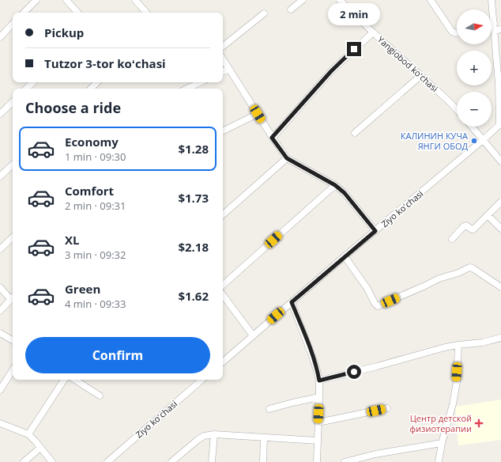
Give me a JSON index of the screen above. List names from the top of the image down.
{
  "streets": {
    "street": ["Yangiobod koʻchasi", "Ziyo koʻchasi"]
  },
  "places": {
    "other": ["КАЛИНИН КУЧА ЯНГИ ОБОД"],
    "health": ["Центр детской физиотерапии"]
  },
  "north": "right",
  "page": {
    "bubble": "2 min",
    "map_buttons": ["+", "−"],
    "banner": ["Pickup", "Tutzor 3-tor koʻchasi"],
    "heading": "Choose a ride",
    "list": [
      {
        "name": "Economy",
        "note": "1 min · 09:30",
        "value": "$1.28"
      },
      {
        "name": "Comfort",
        "note": "2 min · 09:31",
        "value": "$1.73"
      },
      {
        "name": "XL",
        "note": "3 min · 09:32",
        "value": "$2.18"
      },
      {
        "name": "Green",
        "note": "4 min · 09:33",
        "value": "$1.62"
      }
    ],
    "buttons": "Confirm"
  }
}
